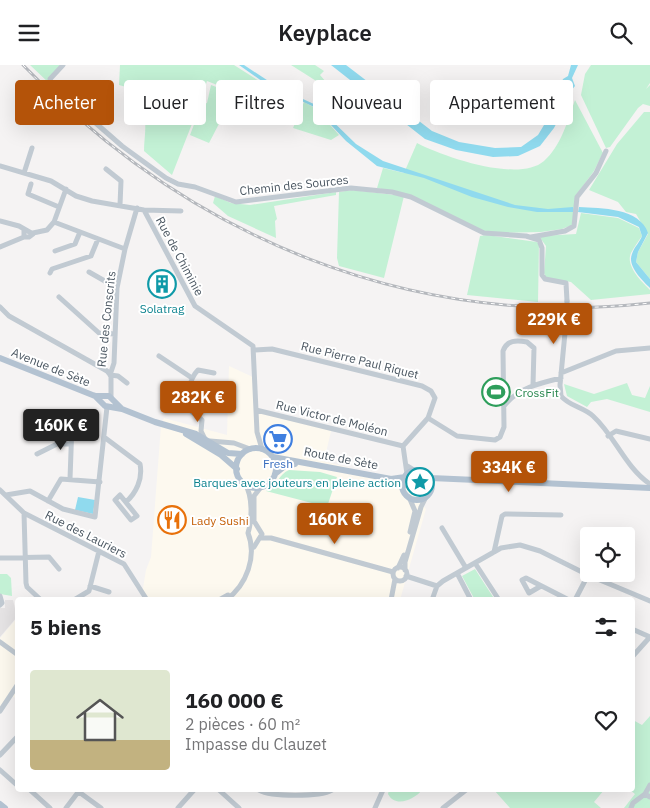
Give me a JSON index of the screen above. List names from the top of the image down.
{
  "streets": {
    "main road": ["Avenue de Sète", "Route de Sète"],
    "street": [
      "Chemin des Sources",
      "Rue de Chiminie",
      "Rue des Conscrits",
      "Rue Pierre Paul Riquet",
      "Rue Victor de Moléon",
      "Rue des Lauriers"
    ]
  },
  "crossings": [
    ["Rue de Chiminie", "Rue Pierre Paul Riquet"],
    ["Rue des Conscrits", "Avenue de Sète"],
    ["Rue Pierre Paul Riquet", "Rue Victor de Moléon"],
    ["Rue Victor de Moléon", "Route de Sète"]
  ],
  "places": {
    "building": ["Solatrag"],
    "sports": ["CrossFit"],
    "supermarket": ["Fresh"],
    "place": ["Barques avec jouteurs en pleine action"],
    "restaurant": ["Lady Sushi"]
  },
  "page": {
    "header": "Keyplace",
    "chip": [
      "Acheter",
      "Louer",
      "Filtres",
      "Nouveau",
      "Appartement"
    ],
    "price": [
      "229K €",
      "282K €",
      "160K €",
      "334K €",
      "160K €"
    ],
    "heading": "5 biens",
    "list": [
      {
        "name": "160 000 €",
        "note": "2 pièces · 60 m² · Impasse du Clauzet"
      }
    ]
  }
}
